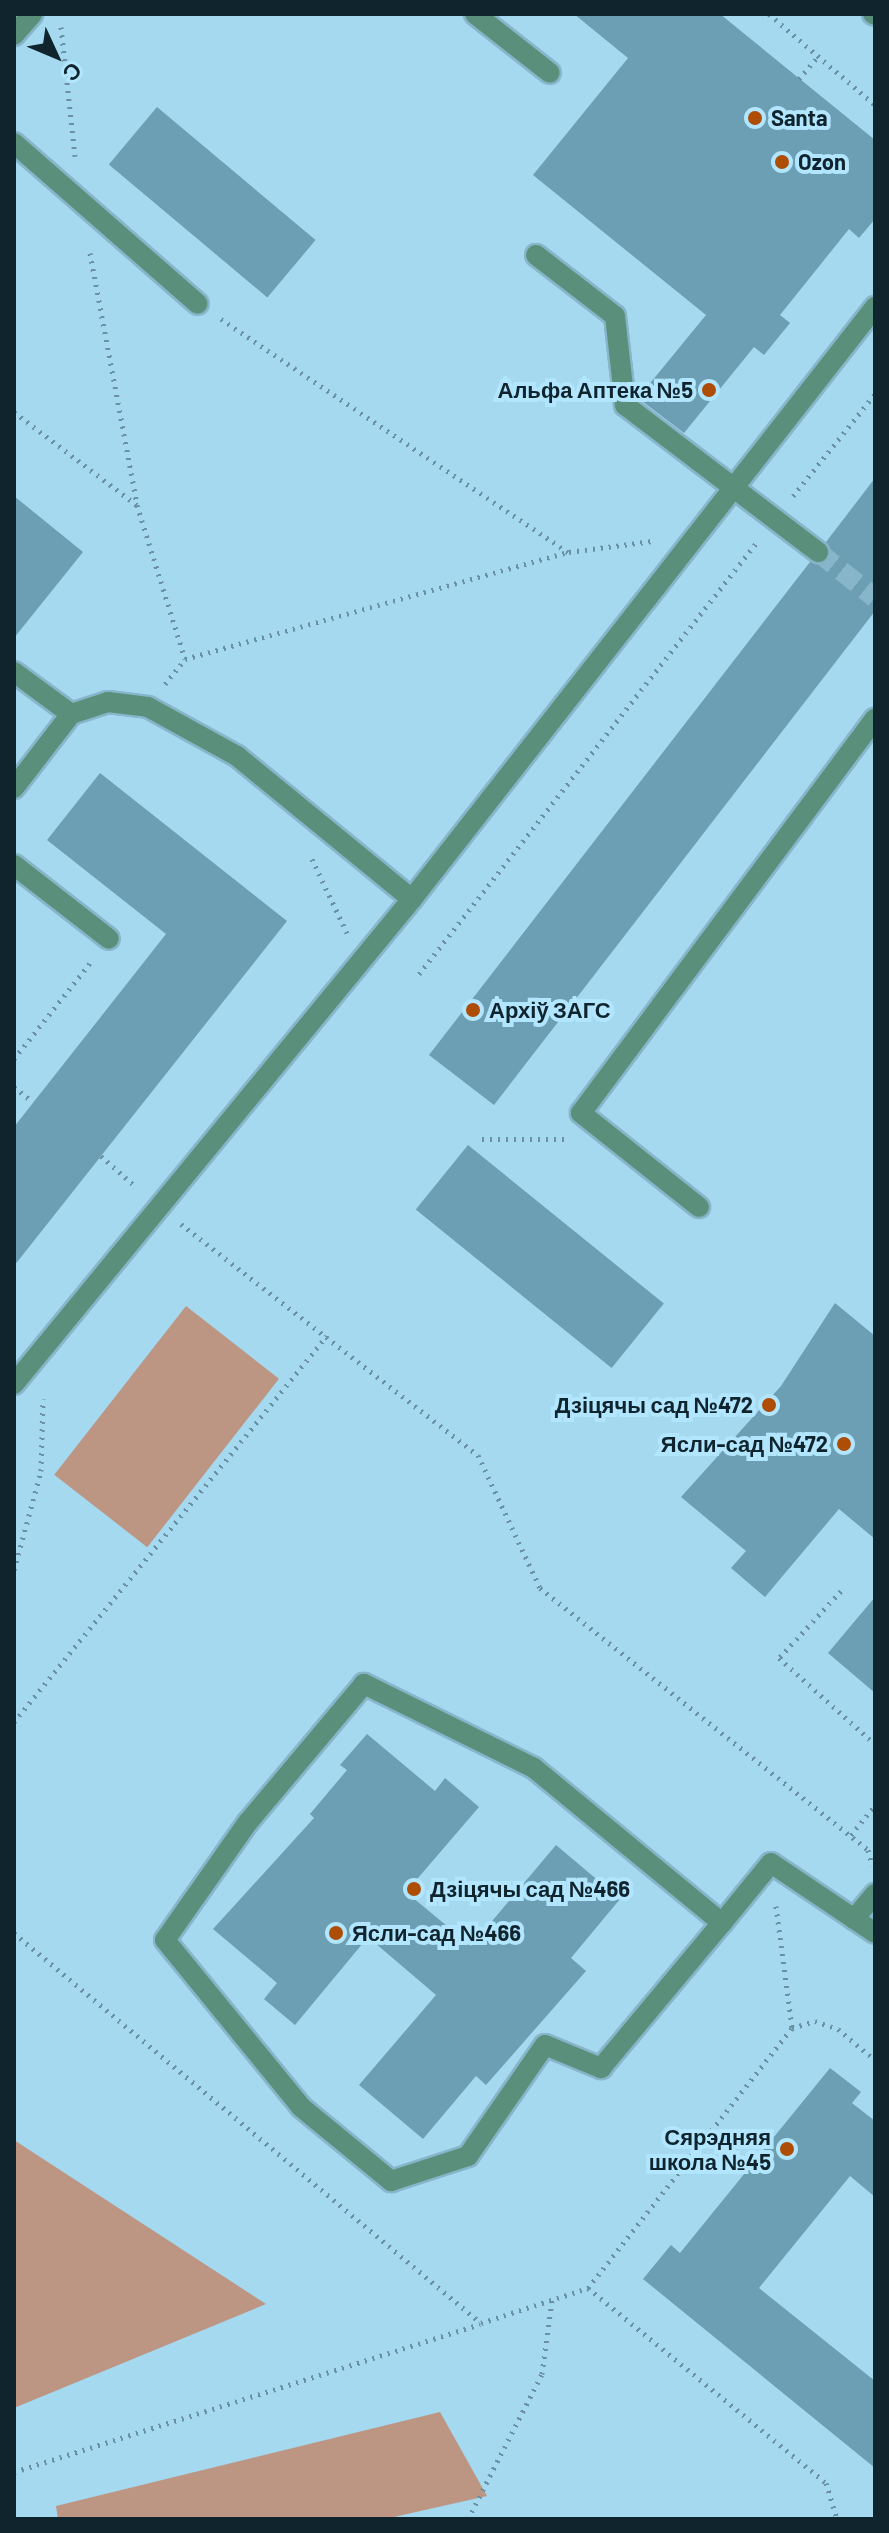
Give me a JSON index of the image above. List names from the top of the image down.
{
  "places": [
    "Santa",
    "Ozon",
    "Альфа Аптека №5",
    "Архіў ЗАГС",
    "Дзіцячы сад №472",
    "Ясли-сад №472",
    "Дзіцячы сад №466",
    "Ясли-сад №466",
    "Сярэдняя школа №45"
  ],
  "north": "bottom right"
}
